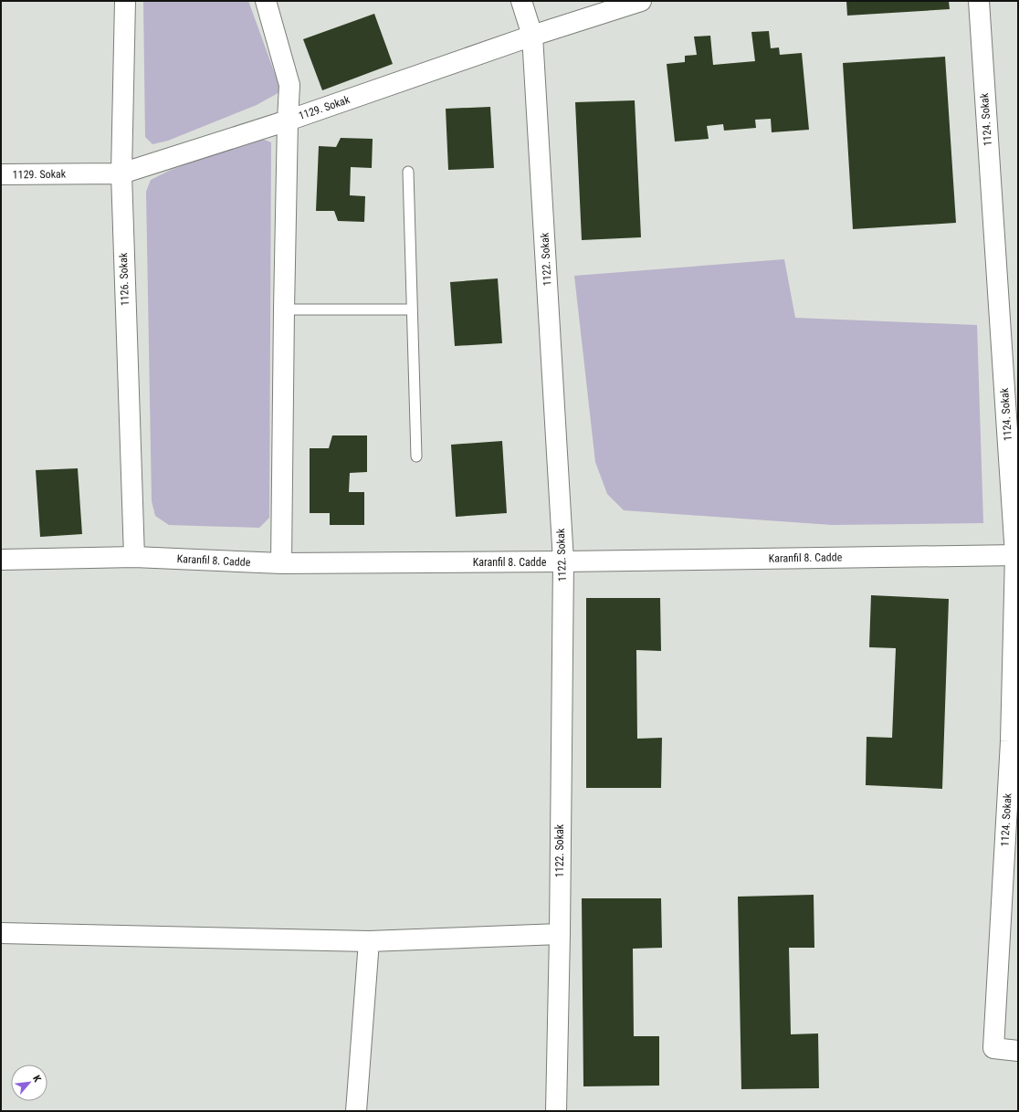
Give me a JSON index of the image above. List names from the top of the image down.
{
  "streets": {
    "street": [
      "1129. Sokak",
      "1124. Sokak",
      "1122. Sokak",
      "1126. Sokak",
      "Karanfil 8. Cadde"
    ]
  },
  "crossings": [
    ["1129. Sokak", "1122. Sokak"],
    ["1129. Sokak", "1126. Sokak"],
    ["1124. Sokak", "Karanfil 8. Cadde"],
    ["1122. Sokak", "Karanfil 8. Cadde"],
    ["1126. Sokak", "Karanfil 8. Cadde"]
  ],
  "north": "top right"
}
